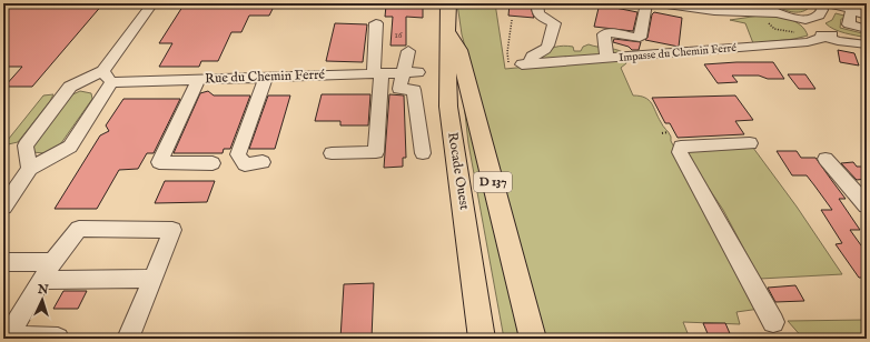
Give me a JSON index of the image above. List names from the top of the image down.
{
  "streets": {
    "main road": ["Rocade Ouest", "D 137"],
    "street": ["Impasse du Chemin Ferré", "Rue du Chemin Ferré"]
  },
  "crossings": [
    ["Rocade Ouest", "D 137"]
  ],
  "house_numbers": ["16"],
  "north": "top"
}
